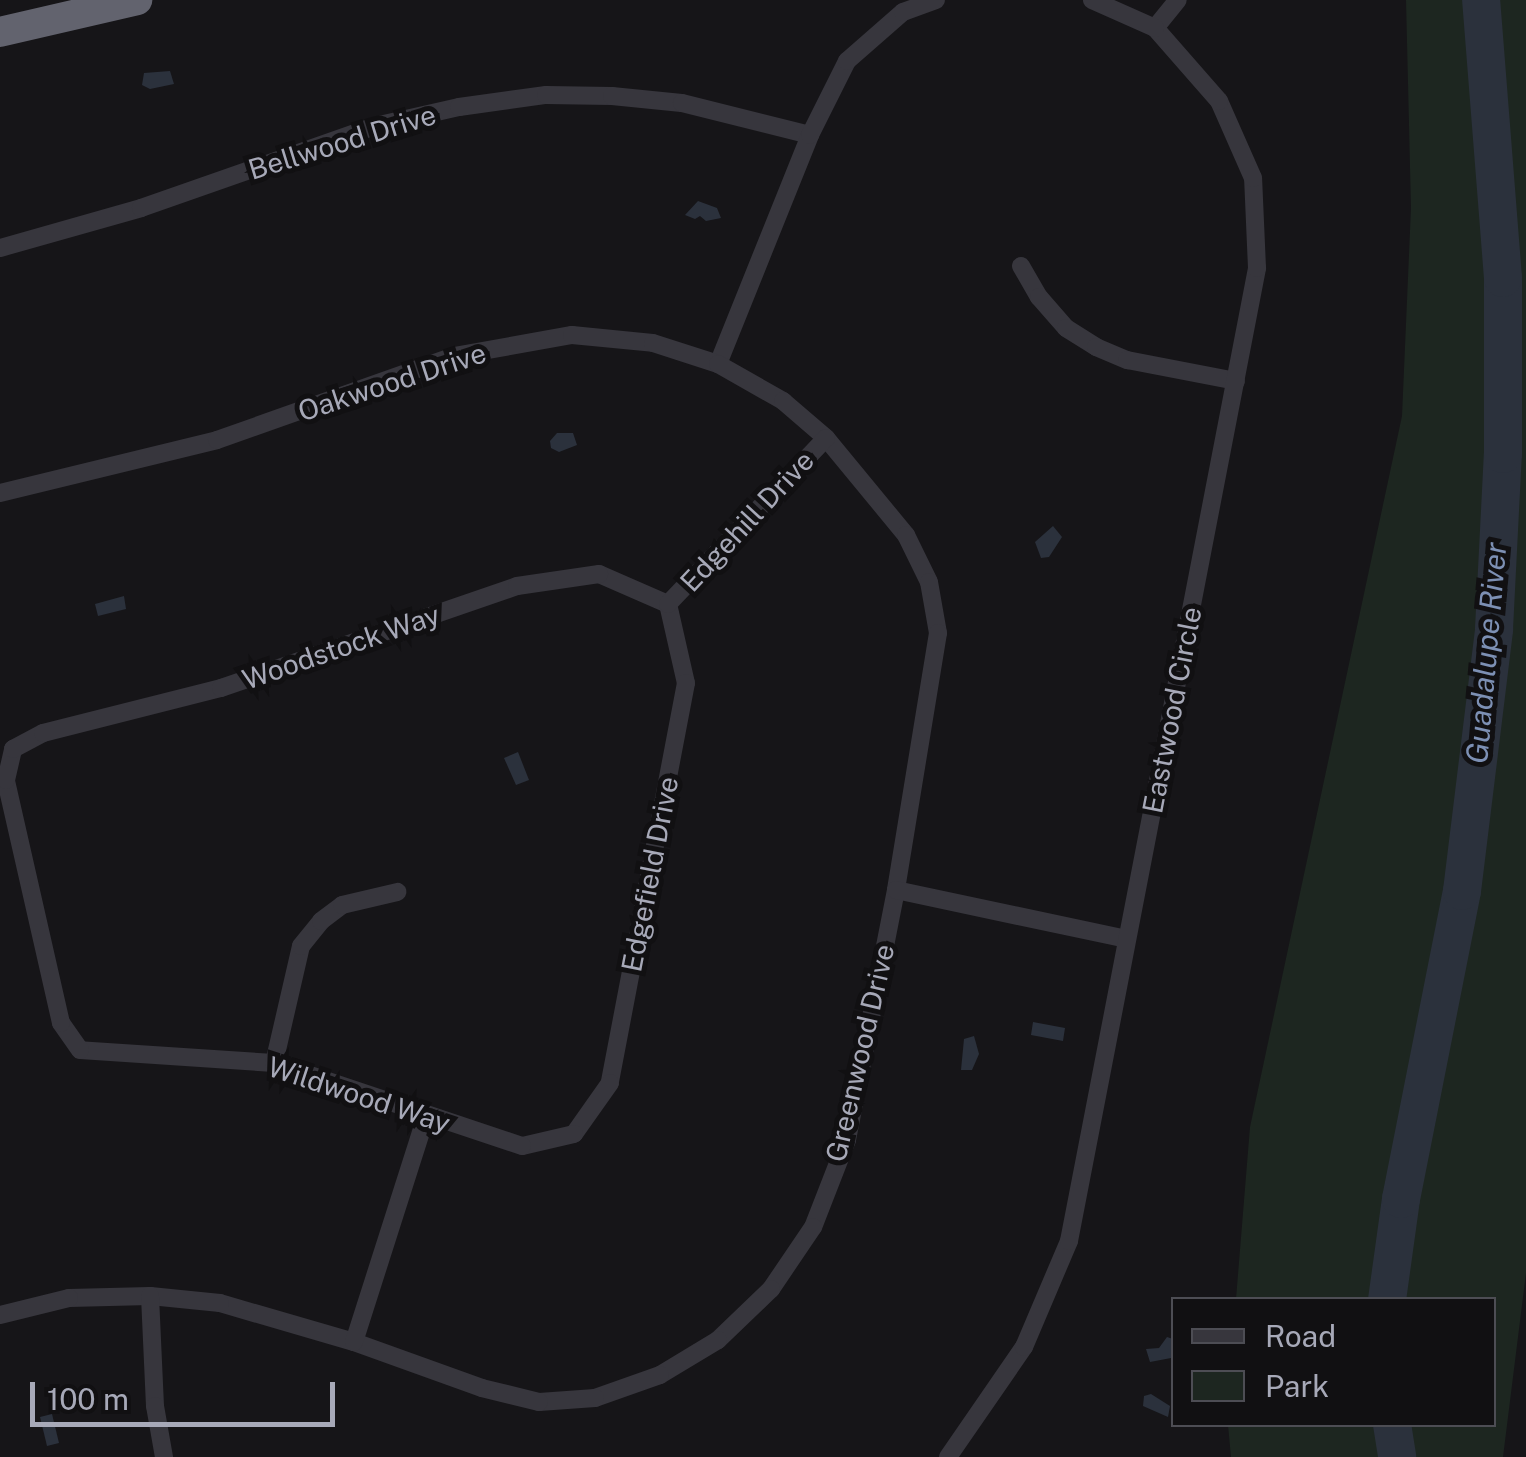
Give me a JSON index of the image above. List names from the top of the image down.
{
  "streets": {
    "street": [
      "Bellwood Drive",
      "Oakwood Drive",
      "Edgehill Drive",
      "Woodstock Way",
      "Eastwood Circle",
      "Edgefield Drive",
      "Greenwood Drive",
      "Wildwood Way"
    ]
  },
  "crossings": [
    ["Oakwood Drive", "Edgehill Drive"],
    ["Oakwood Drive", "Greenwood Drive"],
    ["Edgehill Drive", "Woodstock Way"],
    ["Edgehill Drive", "Edgefield Drive"],
    ["Edgehill Drive", "Greenwood Drive"],
    ["Woodstock Way", "Edgefield Drive"],
    ["Woodstock Way", "Wildwood Way"],
    ["Edgefield Drive", "Wildwood Way"]
  ],
  "water": ["Guadalupe River"],
  "legend": ["Road", "Park"],
  "scale_bar": "100 m"
}
